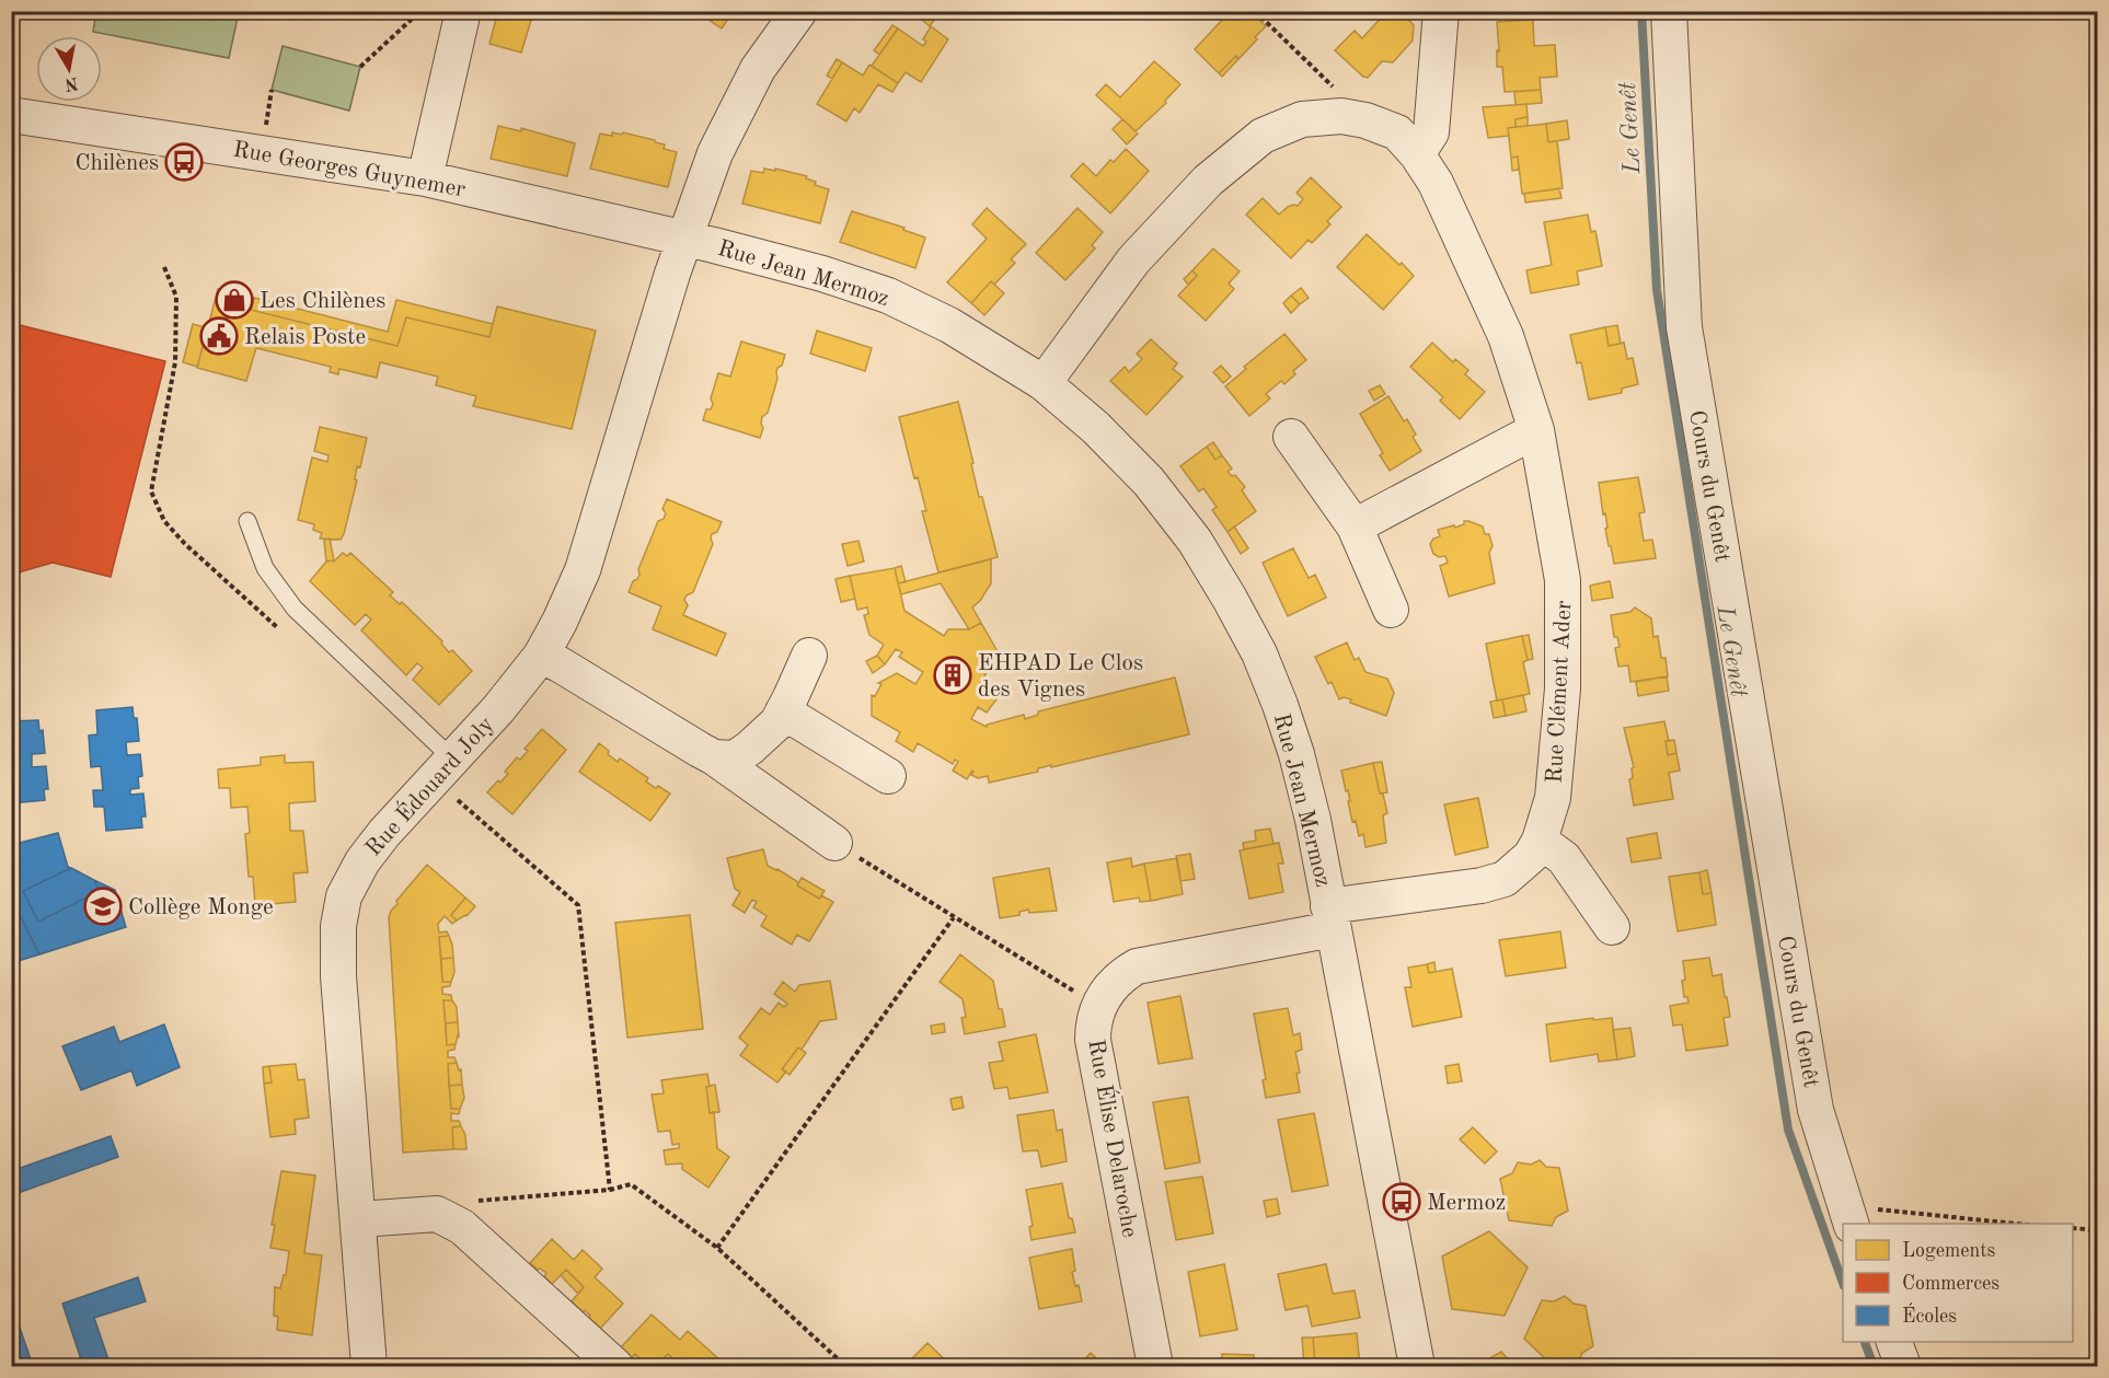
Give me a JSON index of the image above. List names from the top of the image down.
{
  "streets": {
    "street": [
      "Rue Georges Guynemer",
      "Rue Jean Mermoz",
      "Cours du Genêt",
      "Rue Clément Ader",
      "Rue Édouard Joly",
      "Rue Élise Delaroche"
    ]
  },
  "crossings": [
    ["Rue Georges Guynemer", "Rue Jean Mermoz"],
    ["Rue Georges Guynemer", "Rue Édouard Joly"],
    ["Rue Jean Mermoz", "Rue Clément Ader"],
    ["Rue Jean Mermoz", "Rue Édouard Joly"],
    ["Rue Jean Mermoz", "Rue Élise Delaroche"],
    ["Rue Clément Ader", "Rue Élise Delaroche"]
  ],
  "water": ["Le Genêt"],
  "places": {
    "bus stop": ["Chilènes", "Mermoz"],
    "shop": ["Les Chilènes"],
    "public building": ["Relais Poste"],
    "building": ["EHPAD Le Clos des Vignes"],
    "school or university": ["Collège Monge"]
  },
  "legend": ["Logements", "Commerces", "Écoles"],
  "north": "bottom"
}
